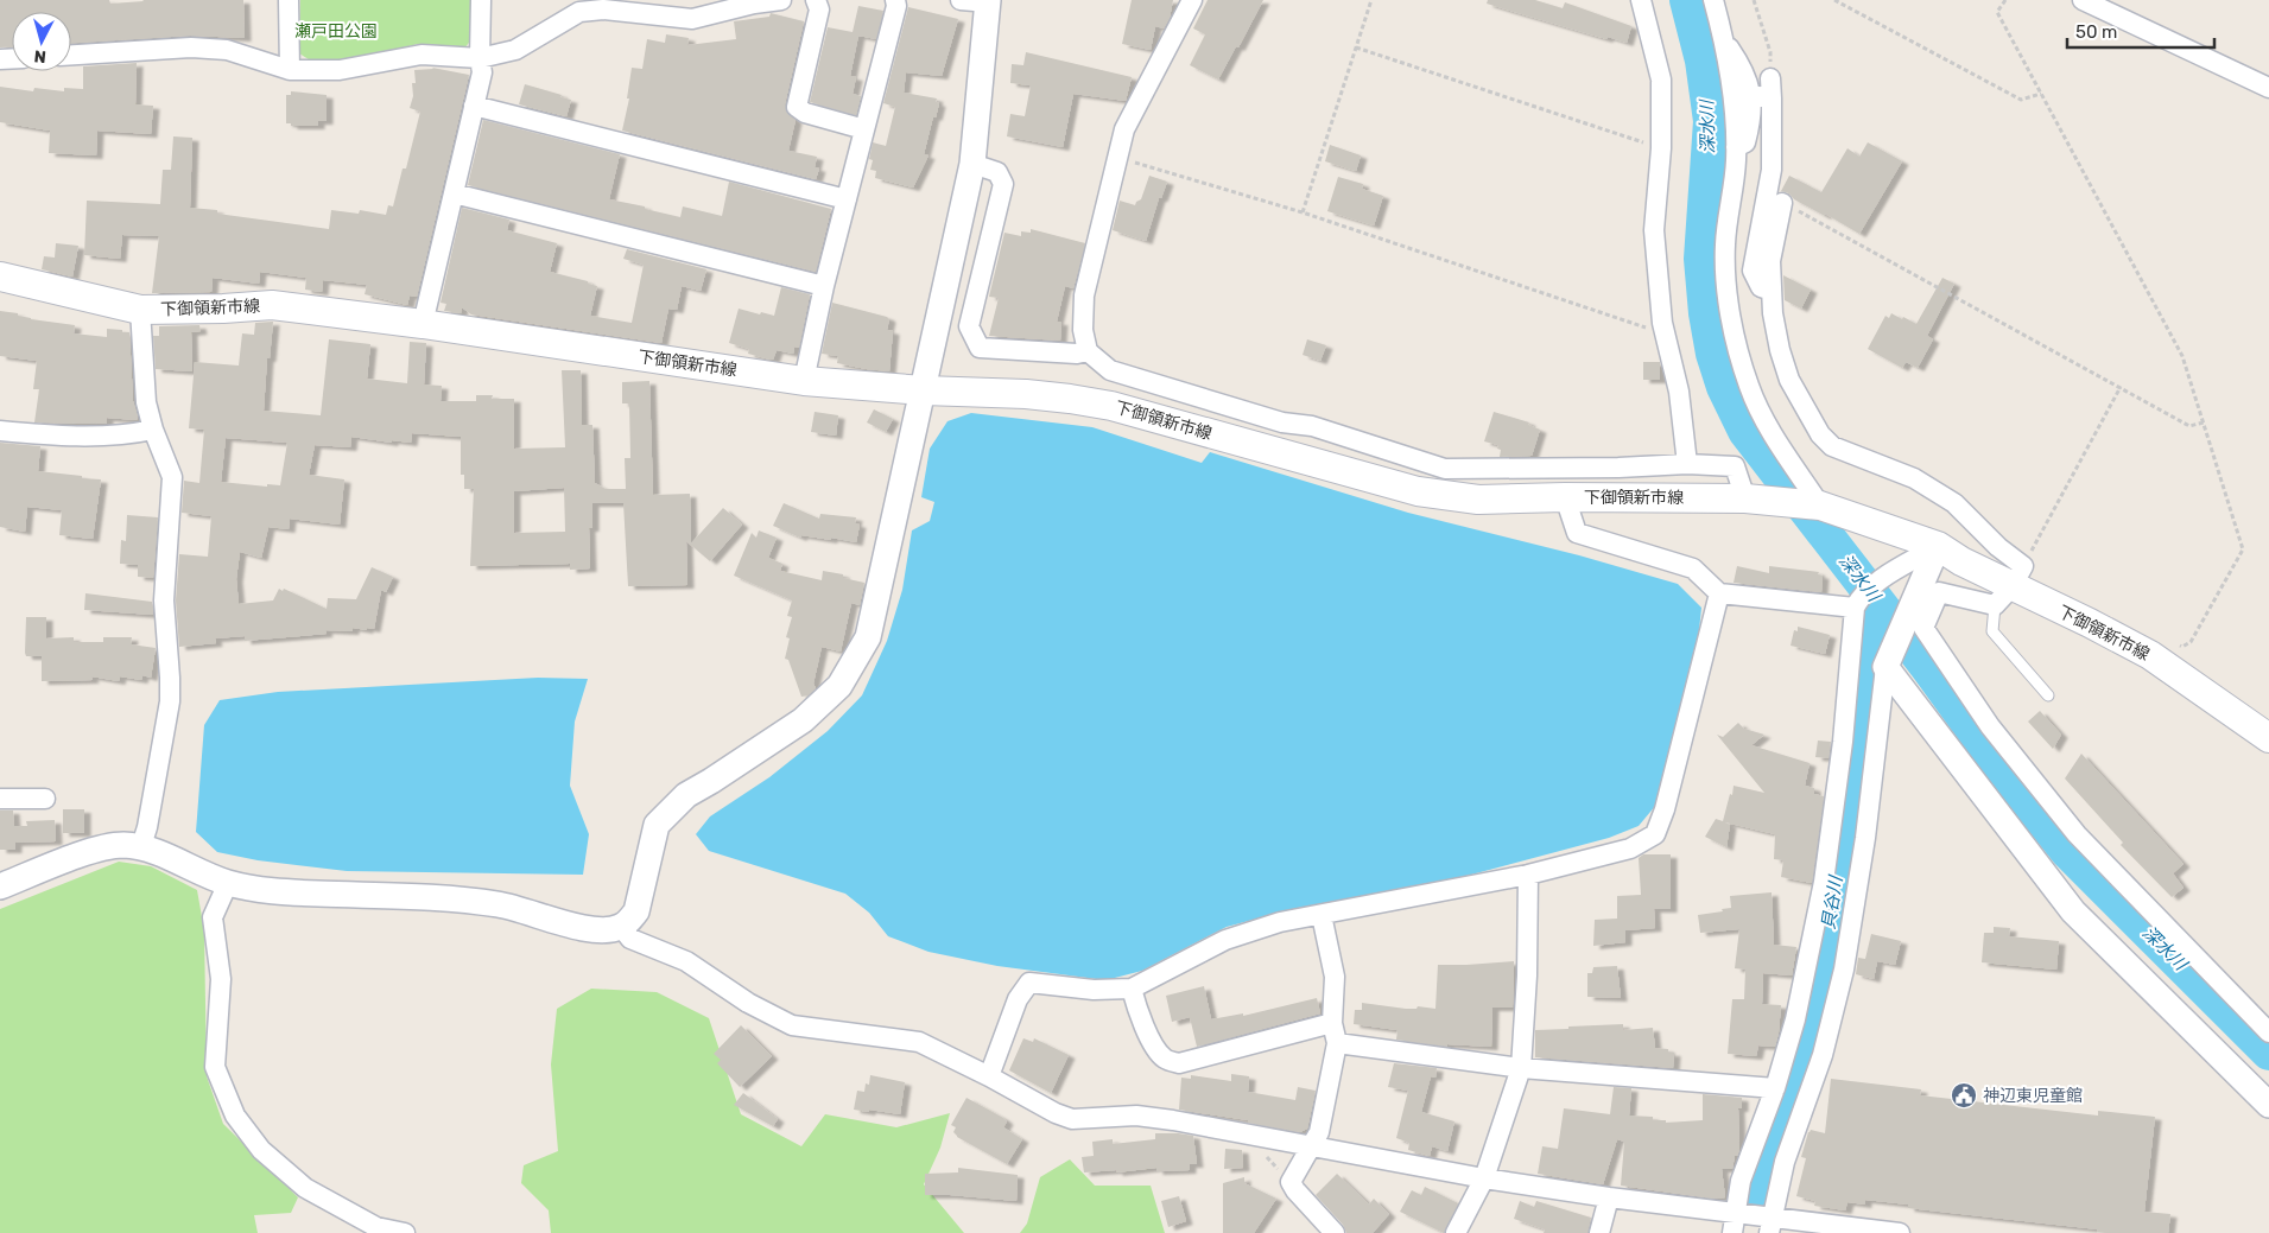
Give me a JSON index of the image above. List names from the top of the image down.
{
  "streets": {
    "main road": ["下御領新市線"]
  },
  "water": ["深水川", "貝谷川"],
  "parks": ["瀬戸田公園"],
  "places": {
    "public building": ["神辺東児童館"]
  },
  "scale_bar": "50 m",
  "north": "bottom"
}
